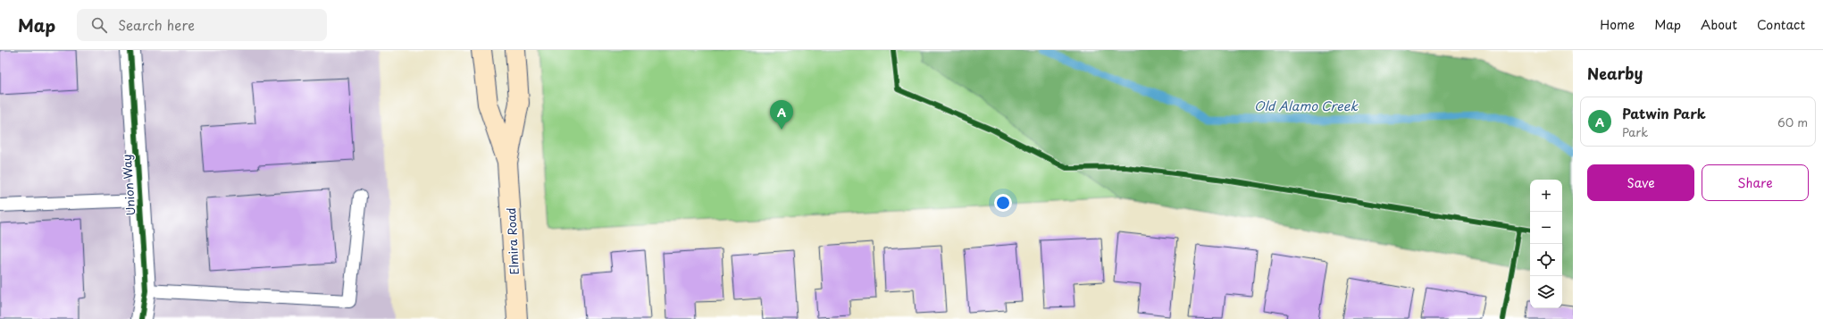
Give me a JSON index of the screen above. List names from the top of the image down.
{
  "streets": {
    "main road": ["Elmira Road"],
    "street": ["Union Way"]
  },
  "water": ["Old Alamo Creek"],
  "page": {
    "header": "Map",
    "search": "Search here",
    "nav": [
      "Home",
      "Map",
      "About",
      "Contact"
    ],
    "heading": "Nearby",
    "list": [
      {
        "mark": "A",
        "name": "Patwin Park",
        "note": "Park",
        "value": "60 m"
      }
    ],
    "pins": "A",
    "buttons": ["Save", "Share"],
    "map_buttons": ["+", "−"]
  }
}
